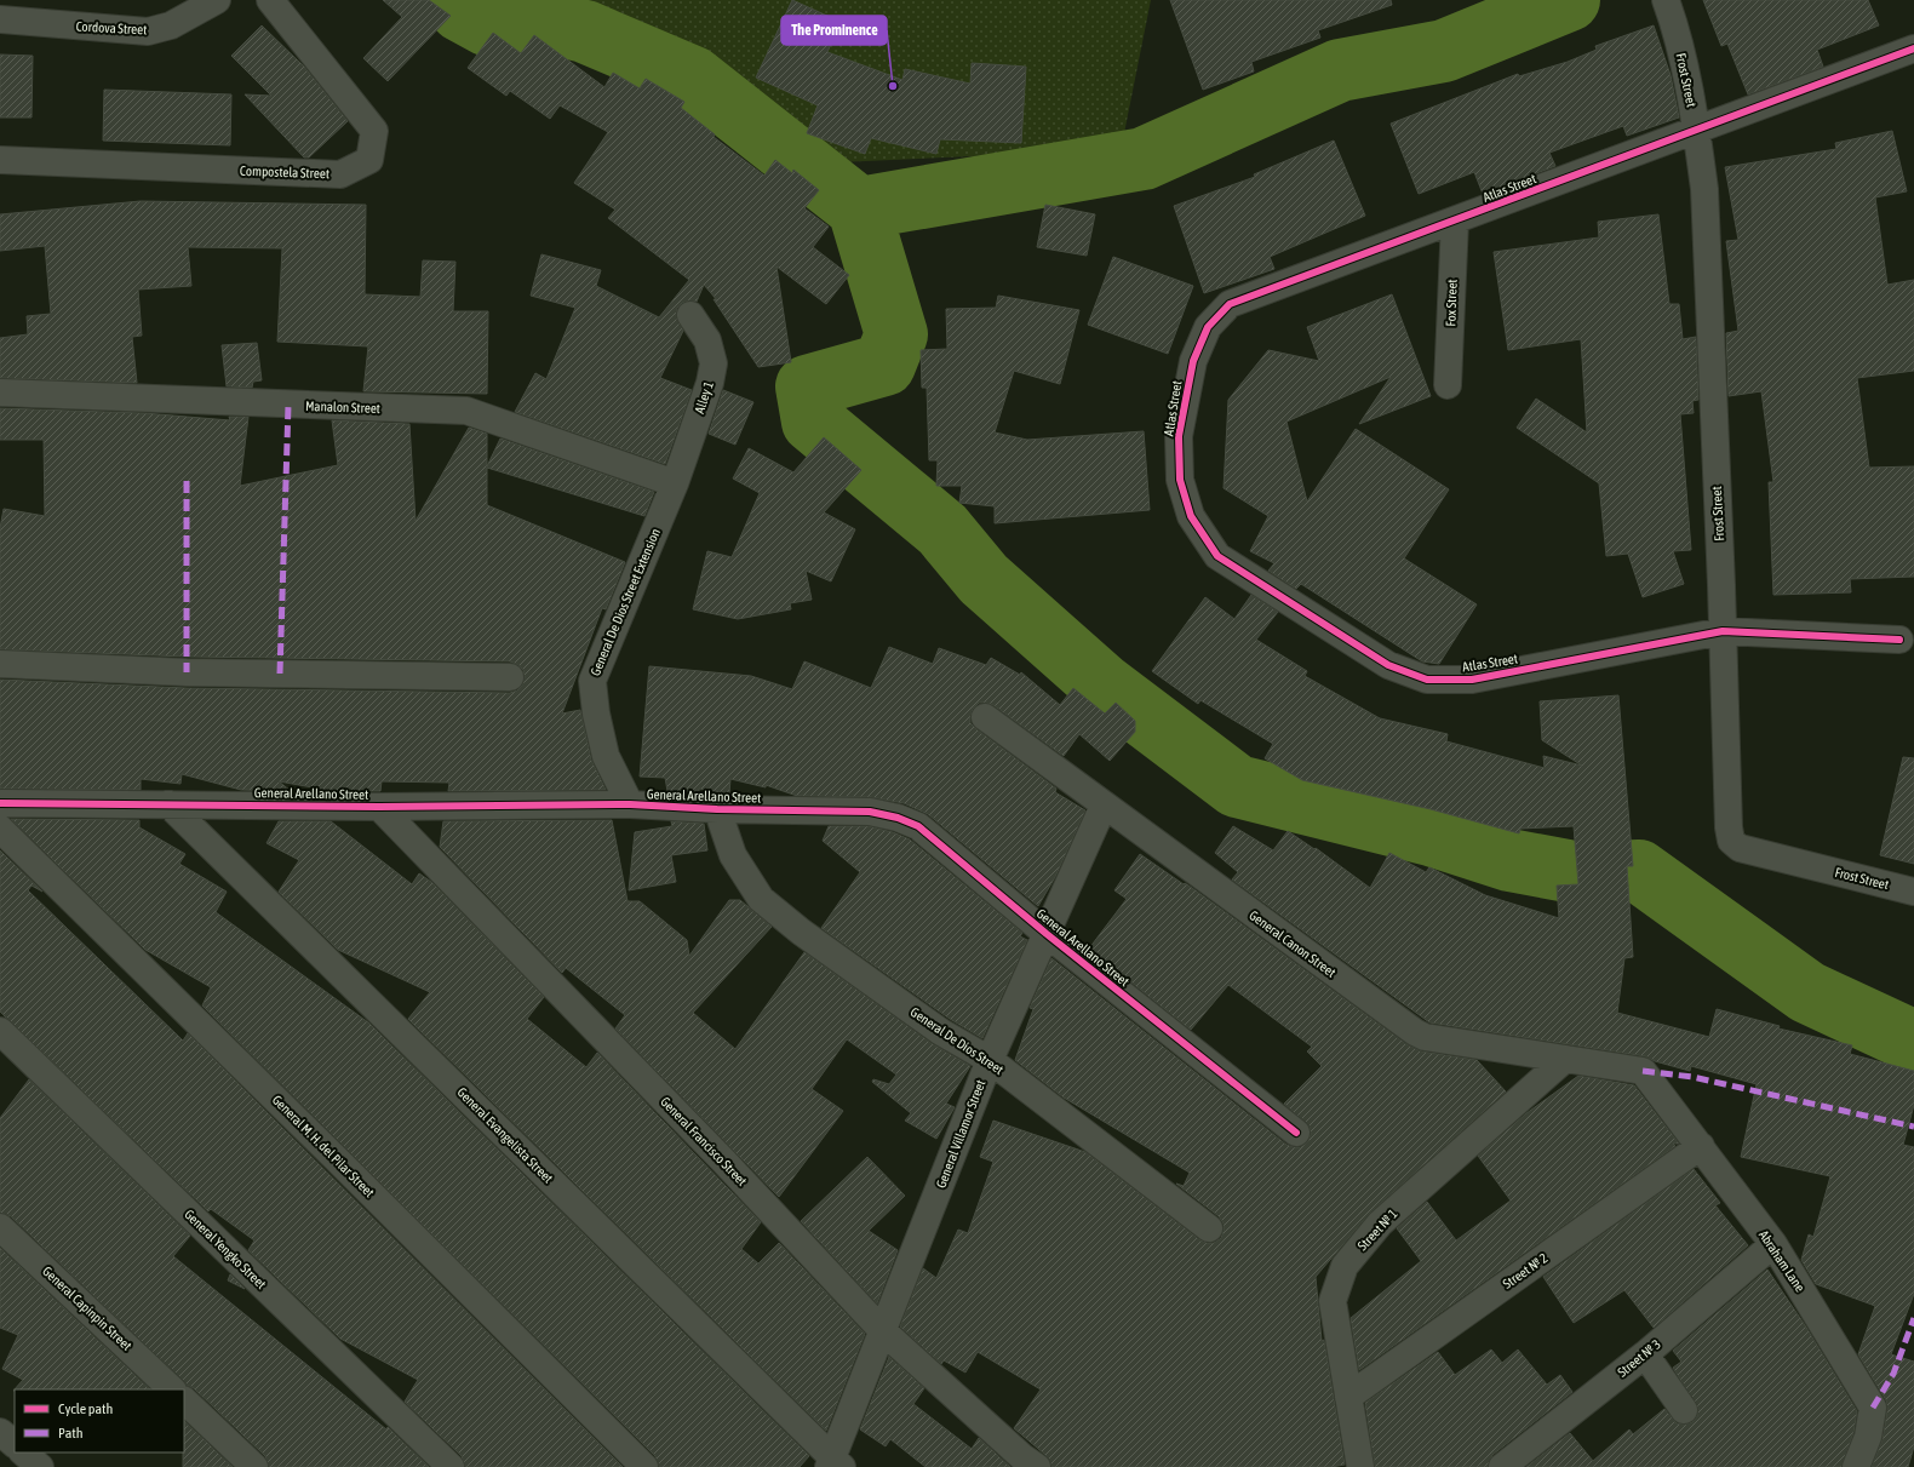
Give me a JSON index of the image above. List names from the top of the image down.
{
  "streets": {
    "street": [
      "Cordova Street",
      "Frost Street",
      "Compostela Street",
      "Atlas Street",
      "Fox Street",
      "Alley 1",
      "Manalon Street",
      "General De Dios Street Extension",
      "General Arellano Street",
      "General Canon Street",
      "General De Dios Street",
      "General Villamor Street",
      "General Evangelista Street",
      "General Francisco Street",
      "General M. H. del Pilar Street",
      "Street № 1",
      "General Yengko Street",
      "Abraham Lane",
      "Street № 2",
      "General Capinpin Street",
      "Street № 3"
    ]
  },
  "crossings": [
    ["Frost Street", "Atlas Street"],
    ["Atlas Street", "Fox Street"],
    ["Alley 1", "Manalon Street"],
    ["Alley 1", "General De Dios Street Extension"],
    ["Manalon Street", "General De Dios Street Extension"],
    ["General De Dios Street Extension", "General Arellano Street"],
    ["General Arellano Street", "General De Dios Street"],
    ["General Arellano Street", "General Villamor Street"],
    ["General Arellano Street", "General Evangelista Street"],
    ["General Arellano Street", "General Francisco Street"],
    ["General Canon Street", "General Villamor Street"],
    ["General Canon Street", "Street № 1"],
    ["General Canon Street", "Abraham Lane"],
    ["General De Dios Street", "General Villamor Street"],
    ["General Villamor Street", "General Evangelista Street"],
    ["General Villamor Street", "General Francisco Street"],
    ["Street № 1", "Street № 2"],
    ["Abraham Lane", "Street № 2"],
    ["Abraham Lane", "Street № 3"]
  ],
  "places": ["The Prominence"],
  "legend": ["Cycle path", "Path"]
}
